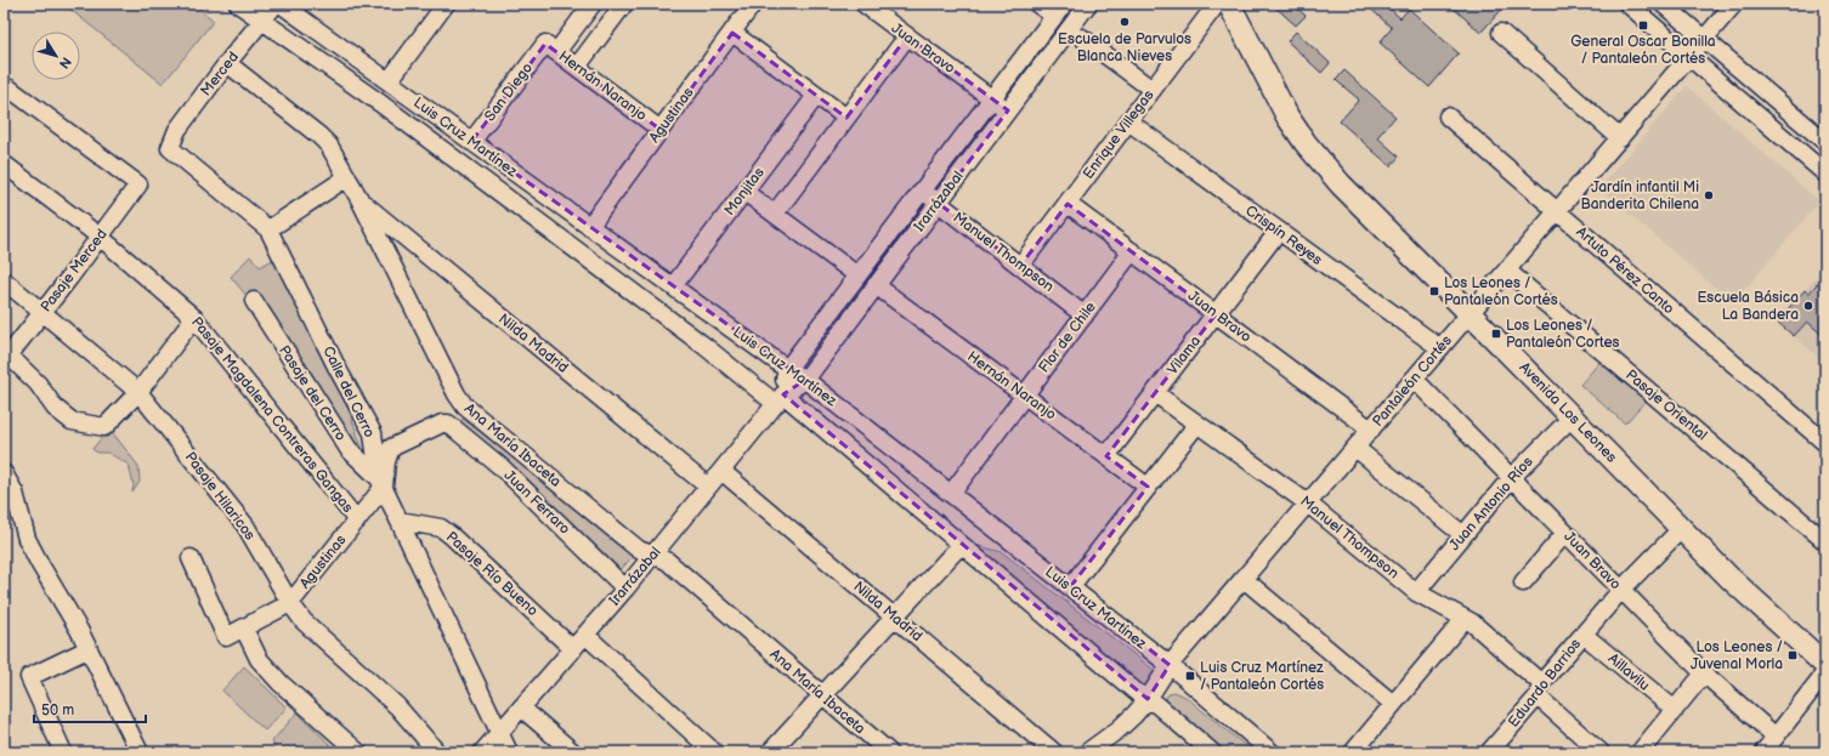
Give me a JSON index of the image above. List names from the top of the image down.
{
  "streets": {
    "main road": ["Avenida Los Leones"],
    "street": [
      "Juan Bravo",
      "Merced",
      "Hernán Naranjo",
      "San Diego",
      "Agustinas",
      "Enrique Villegas",
      "Luis Cruz Martínez",
      "Monjitas",
      "Irarrázabal",
      "Crispín Reyes",
      "Manuel Thompson",
      "Pasaje Merced",
      "Artuto Pérez Canto",
      "Flor de Chile",
      "Nilda Madrid",
      "Vilama",
      "Pantaleón Cortés",
      "Calle del Cerro",
      "Pasaje del Cerro",
      "Pasaje Oriental",
      "Pasaje Magdalena Contreras Gangas",
      "Ana María Ibaceta",
      "Pasaje Hilaricos",
      "Juan Ferraro",
      "Juan Antonio Ríos",
      "Pasaje Río Bueno",
      "Aillavilu",
      "Eduardo Barrios"
    ]
  },
  "crossings": [
    ["Juan Bravo", "Enrique Villegas"],
    ["Juan Bravo", "Irarrázabal"],
    ["Juan Bravo", "Flor de Chile"],
    ["Juan Bravo", "Vilama"],
    ["Juan Bravo", "Pantaleón Cortés"],
    ["Juan Bravo", "Juan Antonio Ríos"],
    ["Juan Bravo", "Eduardo Barrios"],
    ["Merced", "Luis Cruz Martínez"],
    ["Merced", "Calle del Cerro"],
    ["Merced", "Ana María Ibaceta"],
    ["Hernán Naranjo", "San Diego"],
    ["Hernán Naranjo", "Agustinas"],
    ["Hernán Naranjo", "Irarrázabal"],
    ["Hernán Naranjo", "Flor de Chile"],
    ["Hernán Naranjo", "Vilama"],
    ["San Diego", "Luis Cruz Martínez"],
    ["Agustinas", "Luis Cruz Martínez"],
    ["Agustinas", "Calle del Cerro"],
    ["Agustinas", "Pasaje del Cerro"],
    ["Agustinas", "Pasaje Magdalena Contreras Gangas"],
    ["Agustinas", "Pasaje Hilaricos"],
    ["Agustinas", "Juan Ferraro"],
    ["Enrique Villegas", "Crispín Reyes"],
    ["Enrique Villegas", "Manuel Thompson"],
    ["Luis Cruz Martínez", "Monjitas"],
    ["Luis Cruz Martínez", "Irarrázabal"],
    ["Luis Cruz Martínez", "Flor de Chile"],
    ["Luis Cruz Martínez", "Pantaleón Cortés"],
    ["Irarrázabal", "Manuel Thompson"],
    ["Irarrázabal", "Nilda Madrid"],
    ["Irarrázabal", "Calle del Cerro"],
    ["Irarrázabal", "Ana María Ibaceta"],
    ["Irarrázabal", "Juan Ferraro"],
    ["Irarrázabal", "Pasaje Río Bueno"],
    ["Crispín Reyes", "Vilama"],
    ["Crispín Reyes", "Pantaleón Cortés"],
    ["Manuel Thompson", "Flor de Chile"],
    ["Manuel Thompson", "Vilama"],
    ["Manuel Thompson", "Pantaleón Cortés"],
    ["Manuel Thompson", "Juan Antonio Ríos"],
    ["Manuel Thompson", "Eduardo Barrios"],
    ["Pasaje Merced", "Pasaje Magdalena Contreras Gangas"],
    ["Pasaje Merced", "Pasaje Hilaricos"],
    ["Artuto Pérez Canto", "Pantaleón Cortés"],
    ["Nilda Madrid", "Ana María Ibaceta"],
    ["Pantaleón Cortés", "Pasaje Oriental"],
    ["Pantaleón Cortés", "Avenida Los Leones"],
    ["Calle del Cerro", "Pasaje del Cerro"],
    ["Calle del Cerro", "Juan Ferraro"],
    ["Calle del Cerro", "Pasaje Río Bueno"],
    ["Pasaje del Cerro", "Juan Ferraro"],
    ["Avenida Los Leones", "Juan Antonio Ríos"],
    ["Avenida Los Leones", "Eduardo Barrios"],
    ["Aillavilu", "Eduardo Barrios"]
  ],
  "places": {
    "other": ["Escuela de Parvulos Blanca Nieves", "Jardín infantil Mi Banderita Chilena", "Escuela Básica La Bandera"],
    "transit": [
      "General Oscar Bonilla / Pantaleón Cortés",
      "Los Leones / Pantaleón Cortés",
      "Los Leones / Pantaleón Cortes",
      "Los Leones / Juvenal Morla",
      "Luis Cruz Martínez / Pantaleón Cortés"
    ]
  },
  "scale_bar": "50 m",
  "north": "bottom right"
}
